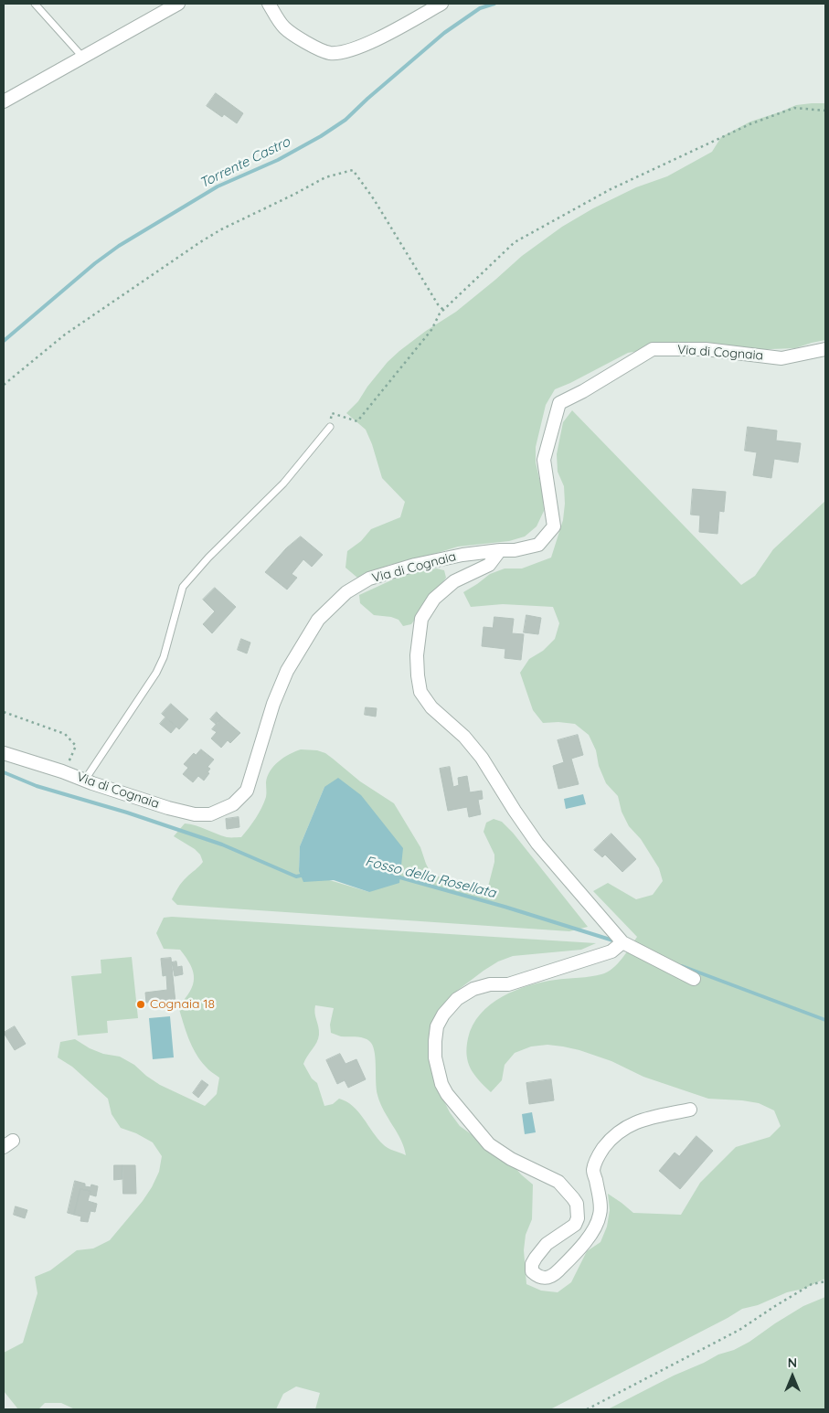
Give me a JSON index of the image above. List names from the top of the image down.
{
  "streets": {
    "street": ["Via di Cognaia"]
  },
  "water": ["Torrente Castro", "Fosso della Rosellata"],
  "places": ["Cognaia 18"],
  "north": "top"
}
